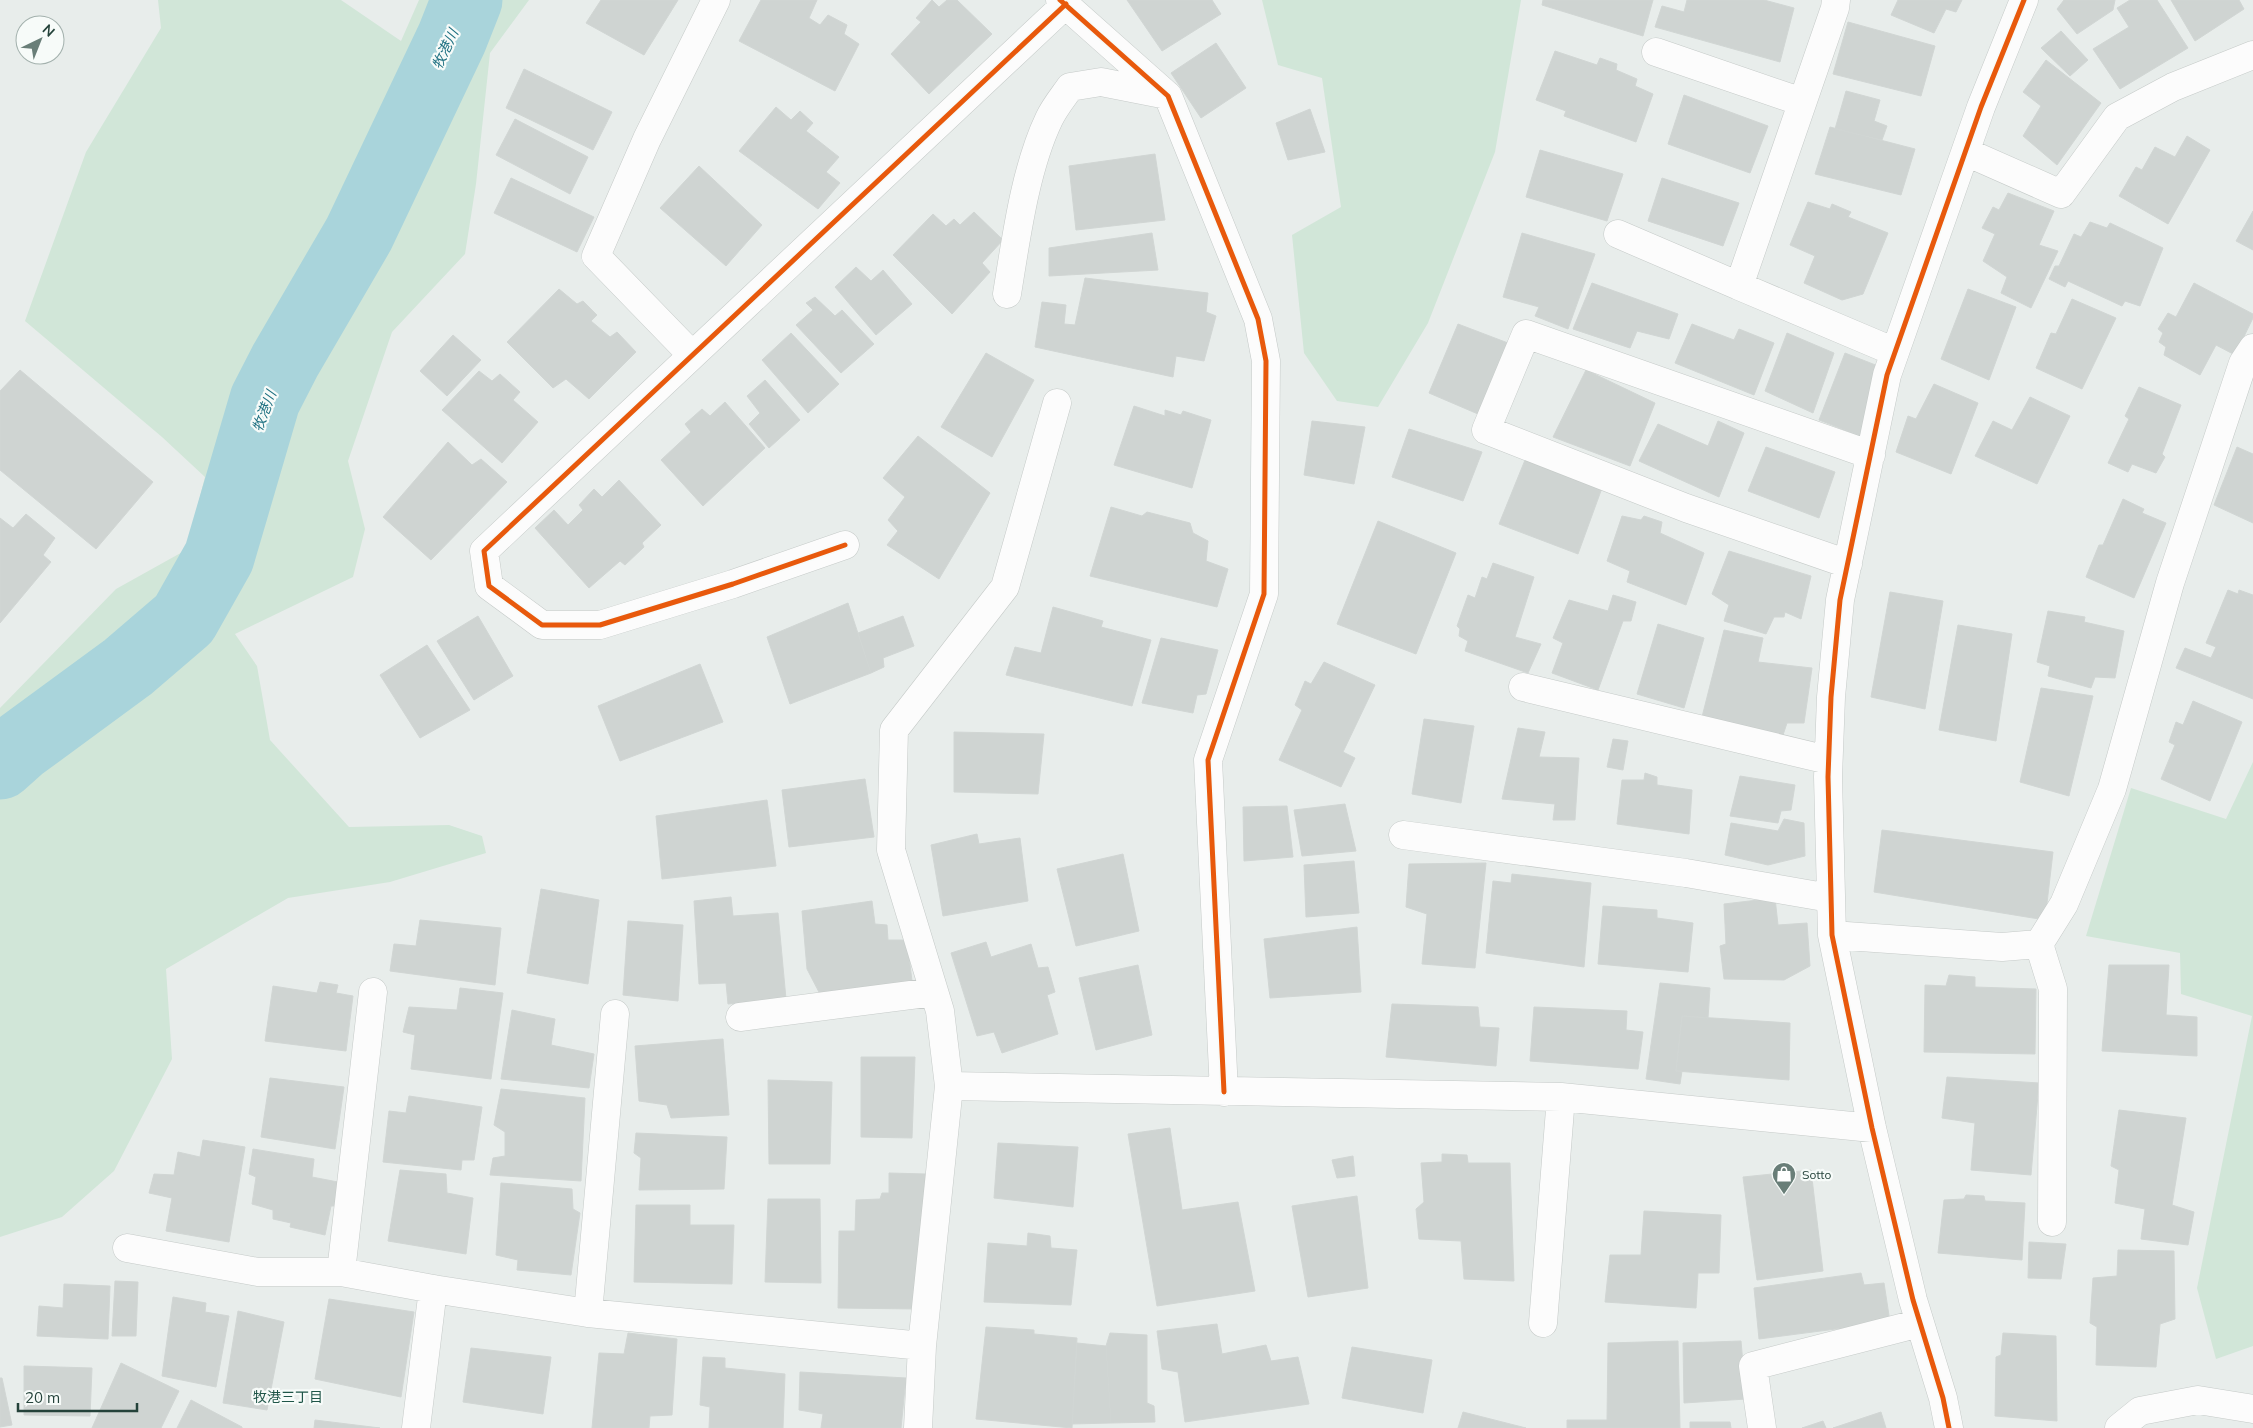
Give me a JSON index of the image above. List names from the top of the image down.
{
  "districts": ["牧港三丁目"],
  "water": ["牧港川"],
  "places": {
    "shop": ["Sotto"]
  },
  "scale_bar": "20 m",
  "north": "top right"
}
